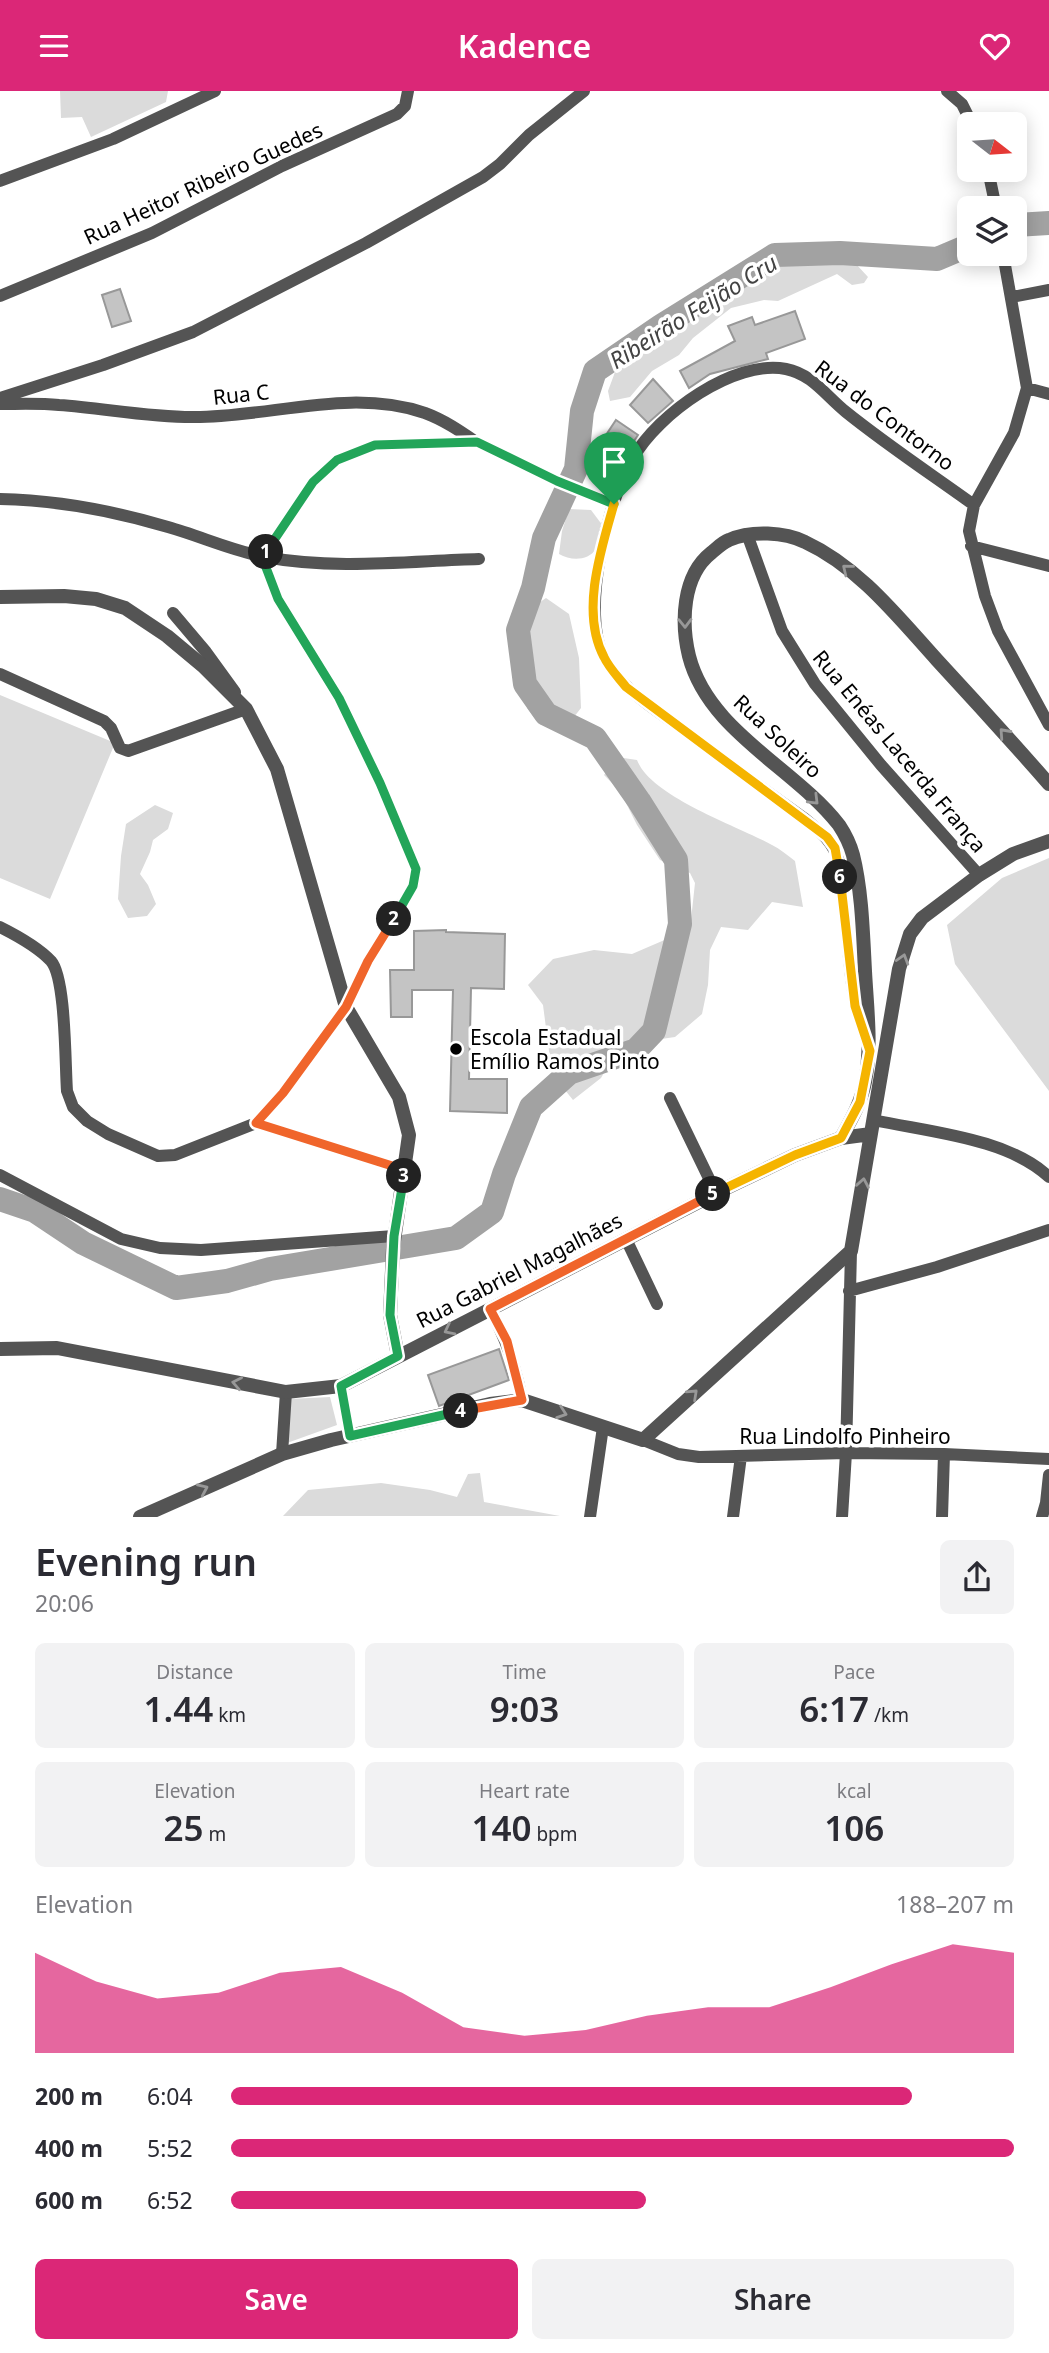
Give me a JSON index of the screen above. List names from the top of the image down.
{
  "streets": {
    "street": [
      "Rua Heitor Ribeiro Guedes",
      "Rua C",
      "Rua do Contorno",
      "Rua Soleiro",
      "Rua Enéas Lacerda França",
      "Rua Gabriel Magalhães",
      "Rua Lindolfo Pinheiro"
    ]
  },
  "crossings": [
    ["Rua C", "Rua do Contorno"],
    ["Rua do Contorno", "Rua Soleiro"],
    ["Rua Soleiro", "Rua Enéas Lacerda França"],
    ["Rua Soleiro", "Rua Gabriel Magalhães"]
  ],
  "water": ["Ribeirão Feijão Cru"],
  "places": ["Escola Estadual Emílio Ramos Pinto"],
  "north": "right",
  "page": {
    "header": "Kadence",
    "pins": [
      "1",
      "6",
      "2",
      "3",
      "5",
      "4"
    ],
    "heading": ["Evening run", "20:06"],
    "stats": [
      ["Distance", "1.44 km"],
      ["Time", "9:03"],
      ["Pace", "6:17 /km"],
      ["Elevation", "25 m"],
      ["Heart rate", "140 bpm"],
      ["kcal", "106"]
    ],
    "chart": ["Elevation", "188–207 m"],
    "list": [
      {
        "name": "200 m",
        "note": "6:04"
      },
      {
        "name": "400 m",
        "note": "5:52"
      },
      {
        "name": "600 m",
        "note": "6:52"
      }
    ],
    "buttons": ["Save", "Share"]
  }
}
